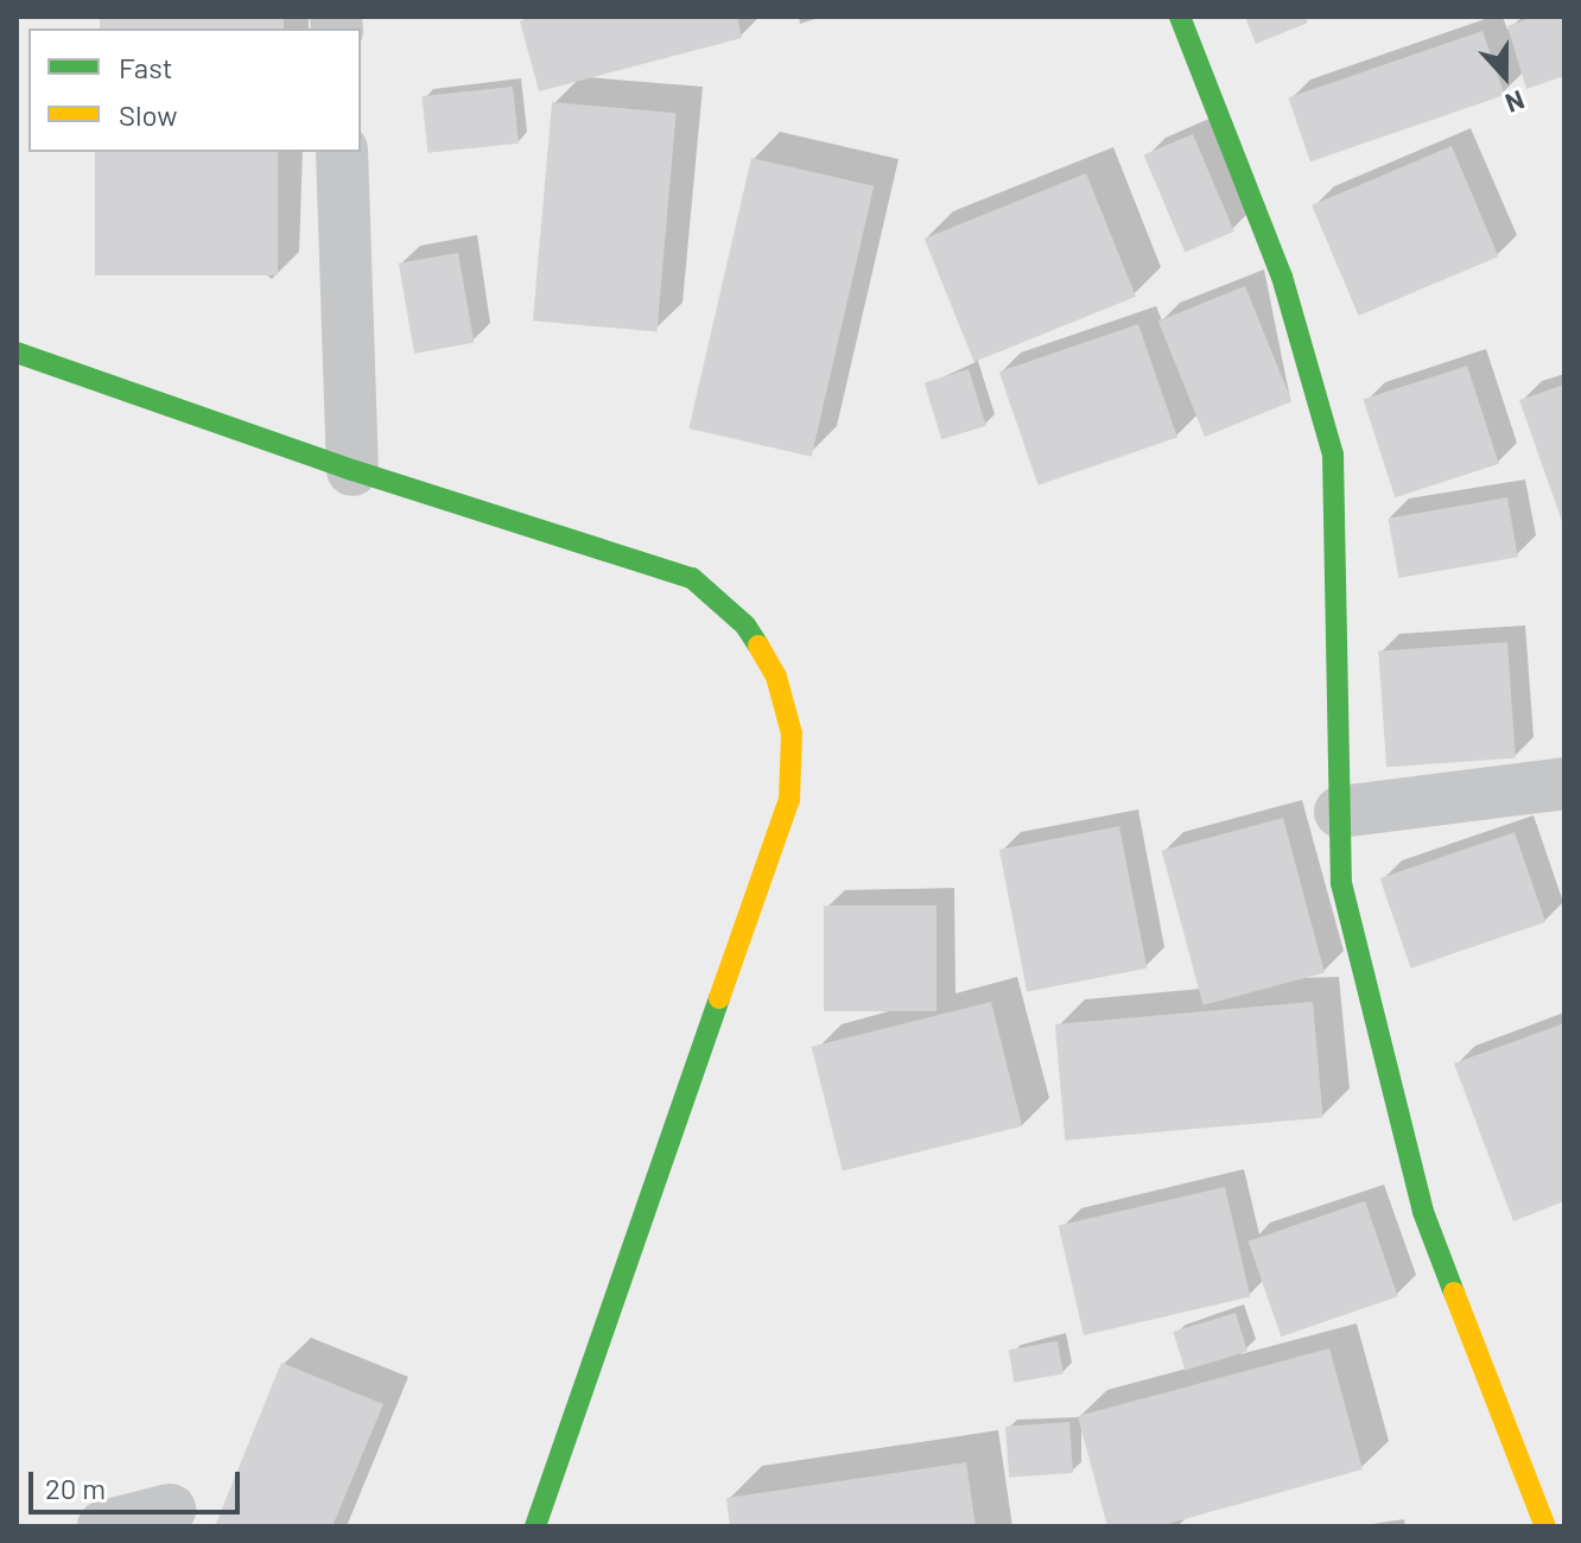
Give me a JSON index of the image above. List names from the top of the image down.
{
  "legend": ["Fast", "Slow"],
  "scale_bar": "20 m",
  "north": "bottom"
}
